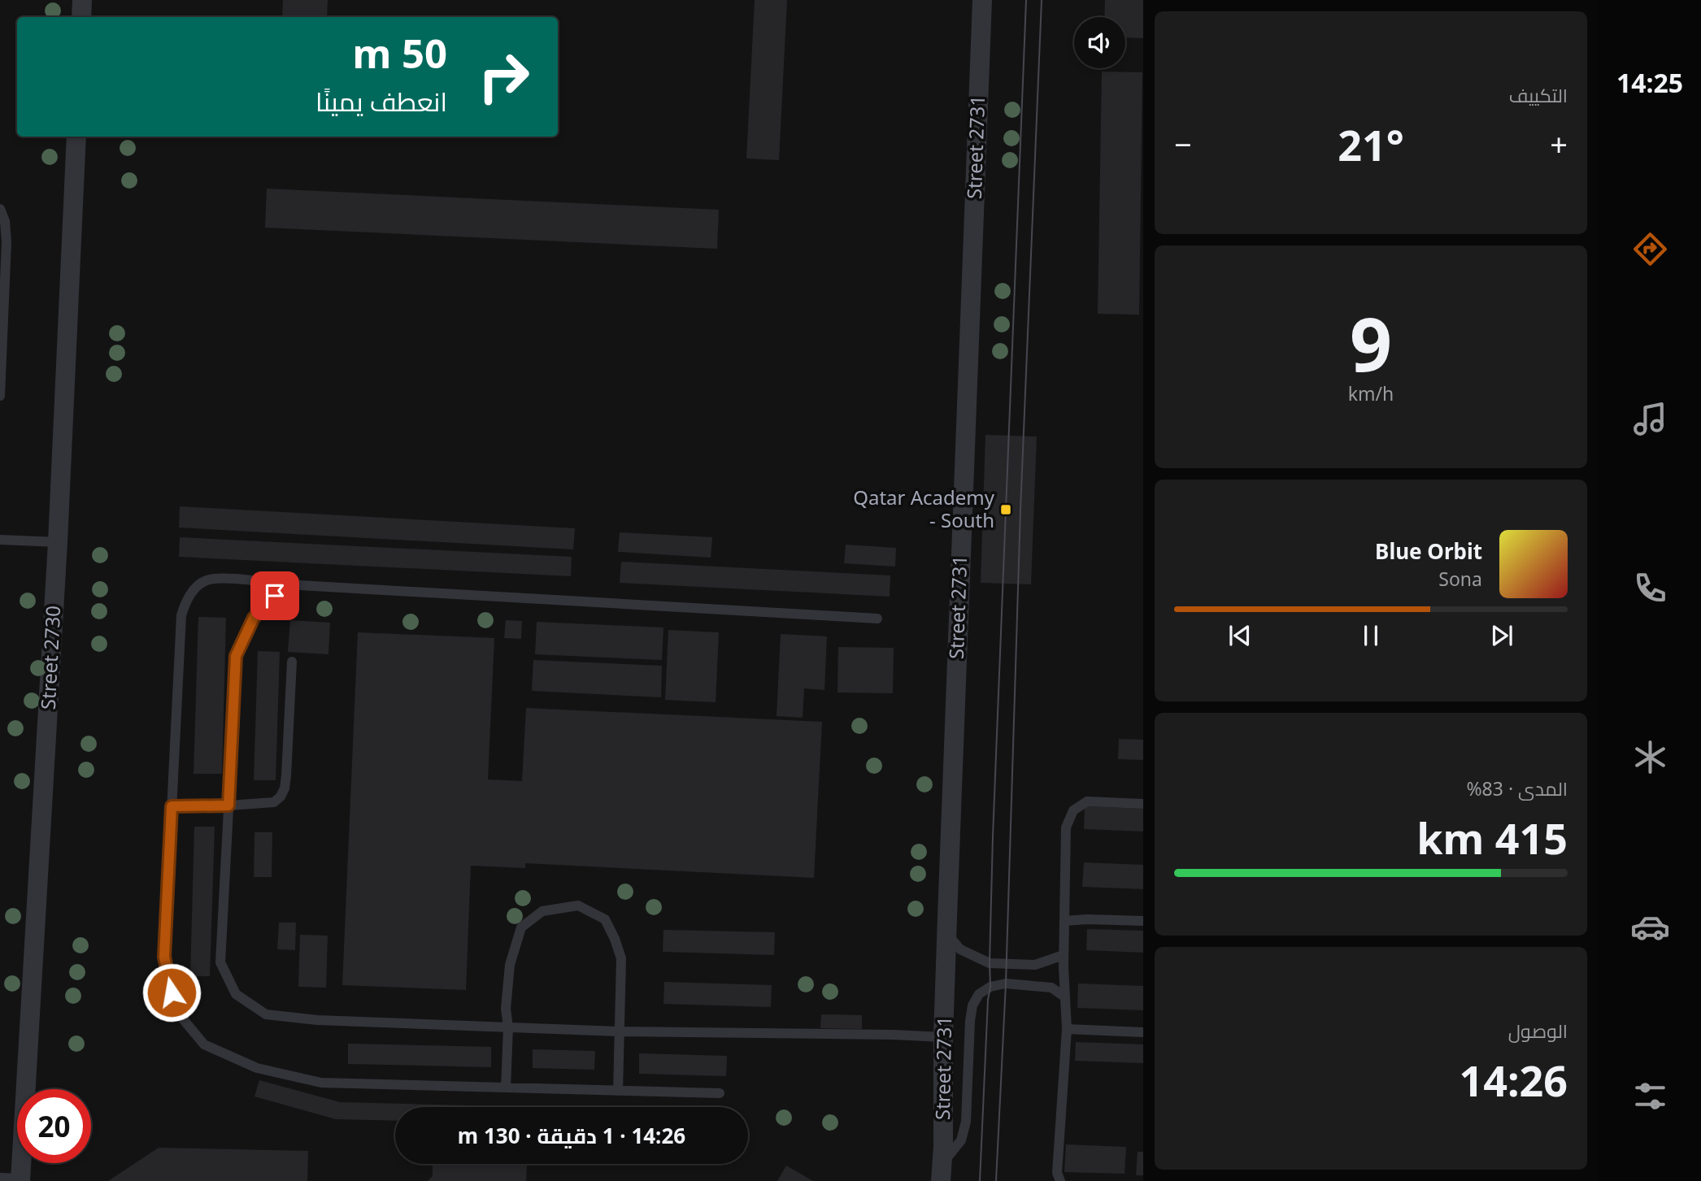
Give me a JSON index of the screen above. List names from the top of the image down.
{
  "streets": {
    "street": ["Street 2731", "Street 2730"]
  },
  "places": {
    "transit": ["Qatar Academy - South"]
  },
  "page": {
    "tabs": "14:25",
    "tile": [
      "التكييف",
      ["9", "km/h"],
      ["المدى · 83%", "415 km"],
      ["الوصول", "14:26"]
    ],
    "turn": ["50 m", "انعطف يمينًا"],
    "heat": ["−", "21°", "+"],
    "song": ["Blue Orbit", "Sona"],
    "limit": "20",
    "trip": "14:26 · 1 دقيقة · 130 m"
  }
}
